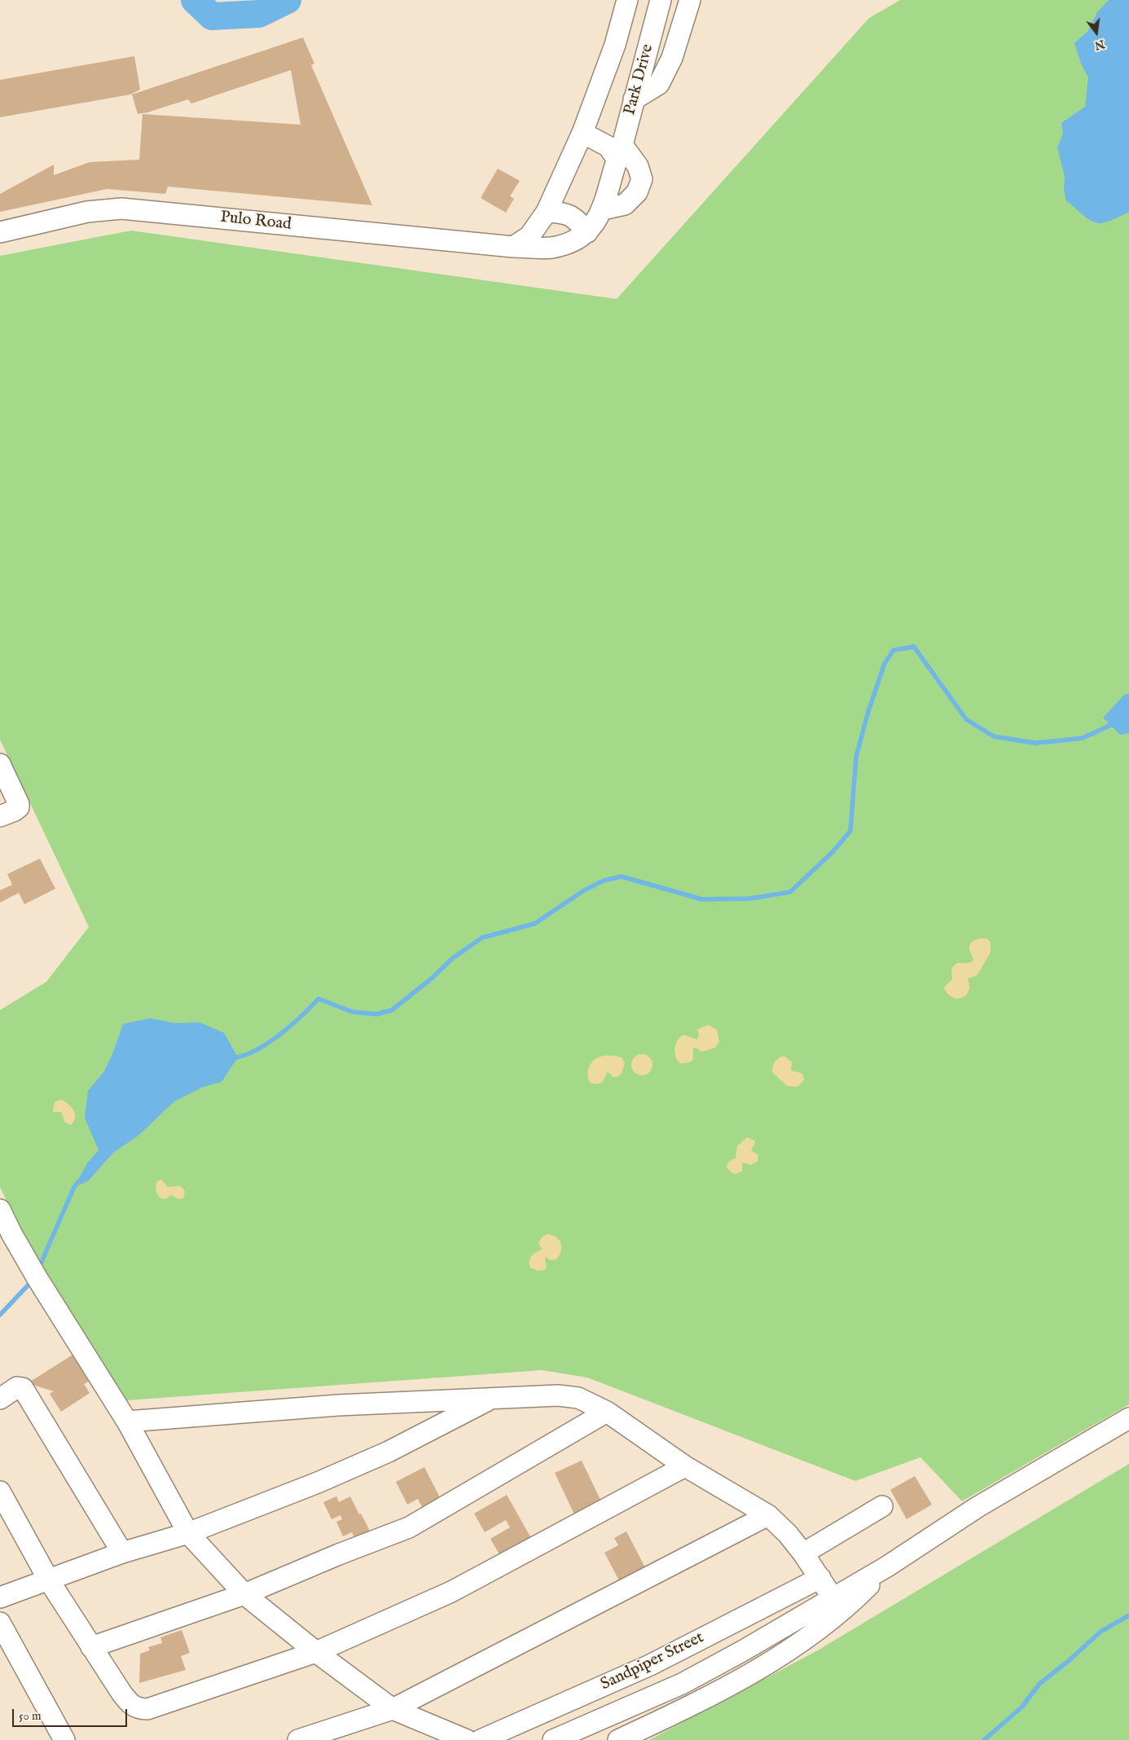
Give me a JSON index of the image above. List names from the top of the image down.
{
  "streets": {
    "street": ["Park Drive", "Pulo Road", "Sandpiper Street"]
  },
  "crossings": [
    ["Park Drive", "Pulo Road"]
  ],
  "scale_bar": "50 m",
  "north": "bottom"
}
